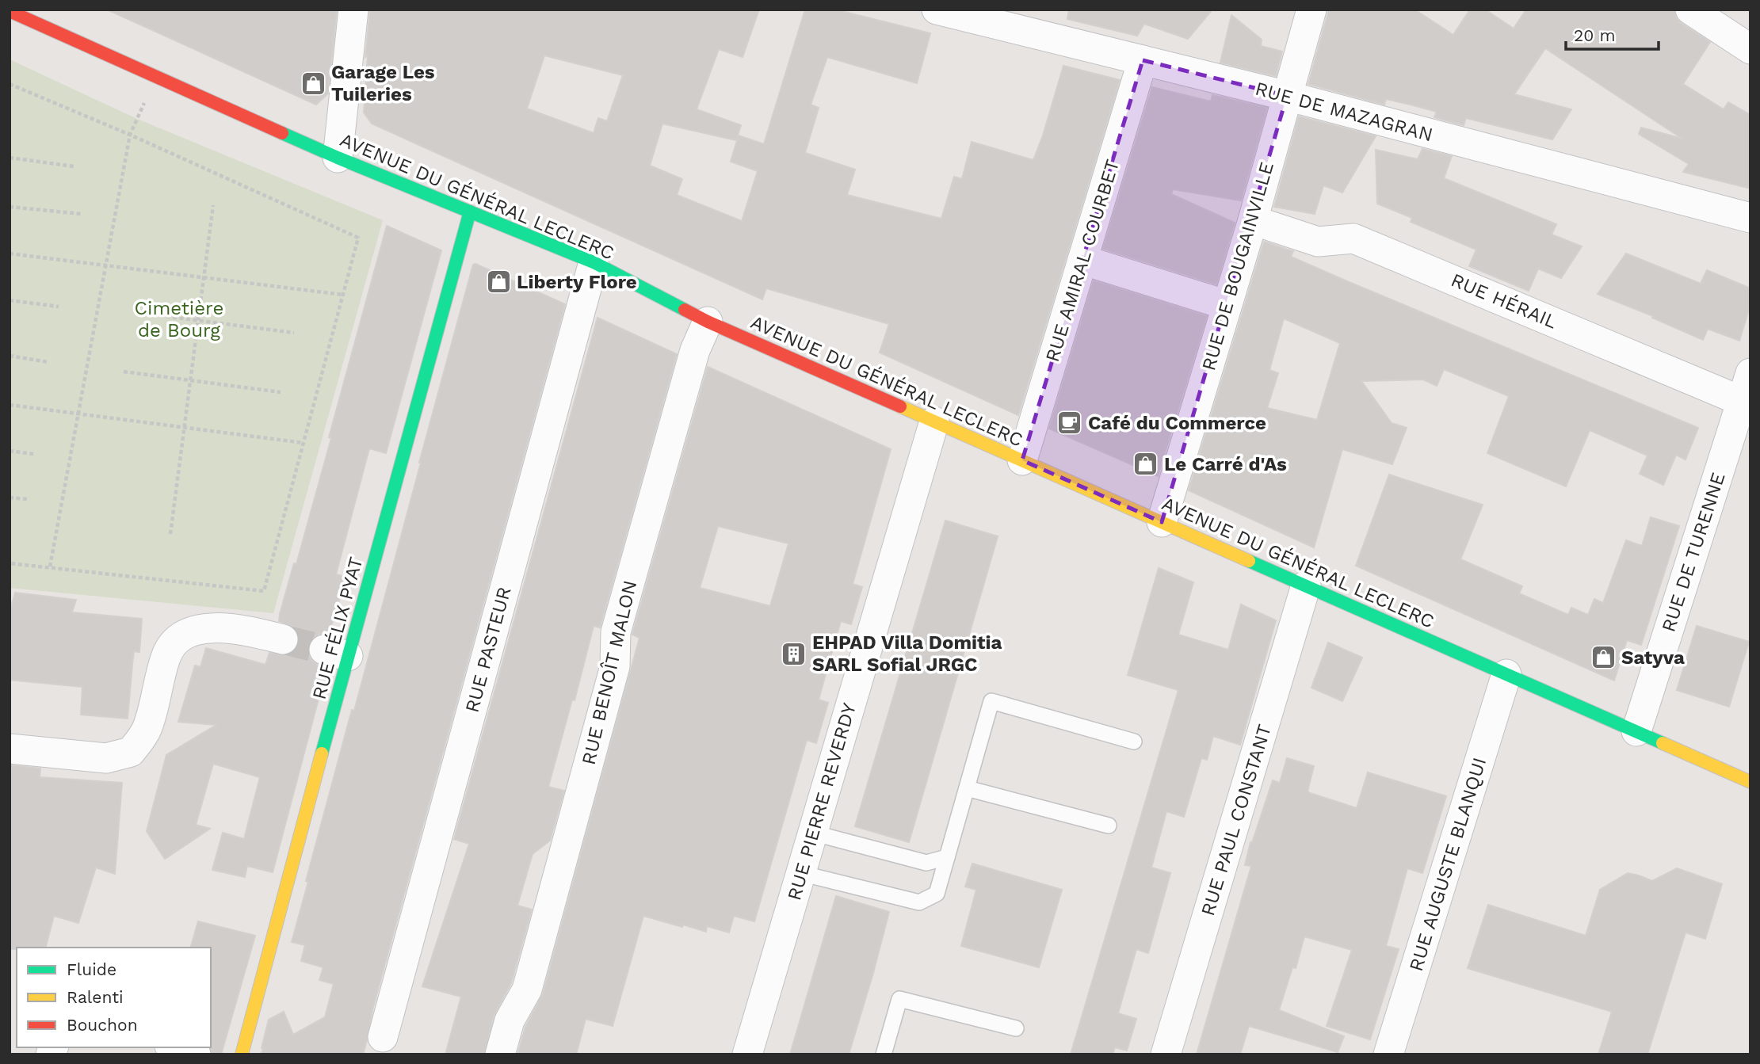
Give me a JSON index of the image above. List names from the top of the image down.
{
  "streets": {
    "main road": ["AVENUE DU GÉNÉRAL LECLERC", "RUE FÉLIX PYAT"],
    "street": [
      "RUE DE MAZAGRAN",
      "RUE AMIRAL COURBET",
      "RUE DE BOUGAINVILLE",
      "RUE HÉRAIL",
      "RUE DE TURENNE",
      "RUE PASTEUR",
      "RUE BENOÎT MALON",
      "RUE PIERRE REVERDY",
      "RUE PAUL CONSTANT",
      "RUE AUGUSTE BLANQUI"
    ]
  },
  "crossings": [
    ["RUE DE MAZAGRAN", "RUE AMIRAL COURBET"],
    ["RUE DE MAZAGRAN", "RUE DE BOUGAINVILLE"],
    ["AVENUE DU GÉNÉRAL LECLERC", "RUE AMIRAL COURBET"],
    ["AVENUE DU GÉNÉRAL LECLERC", "RUE DE BOUGAINVILLE"],
    ["AVENUE DU GÉNÉRAL LECLERC", "RUE DE TURENNE"],
    ["AVENUE DU GÉNÉRAL LECLERC", "RUE FÉLIX PYAT"],
    ["AVENUE DU GÉNÉRAL LECLERC", "RUE PASTEUR"],
    ["AVENUE DU GÉNÉRAL LECLERC", "RUE BENOÎT MALON"],
    ["AVENUE DU GÉNÉRAL LECLERC", "RUE PIERRE REVERDY"],
    ["AVENUE DU GÉNÉRAL LECLERC", "RUE PAUL CONSTANT"],
    ["AVENUE DU GÉNÉRAL LECLERC", "RUE AUGUSTE BLANQUI"],
    ["RUE DE BOUGAINVILLE", "RUE HÉRAIL"],
    ["RUE HÉRAIL", "RUE DE TURENNE"]
  ],
  "parks": ["Cimetière de Bourg"],
  "places": {
    "shop": [
      "Garage Les Tuileries",
      "Liberty Flore",
      "Le Carré d'As",
      "Satyva"
    ],
    "cafe": ["Café du Commerce"],
    "building": ["EHPAD Villa Domitia SARL Sofial JRGC"]
  },
  "legend": ["Fluide", "Ralenti", "Bouchon"],
  "scale_bar": "20 m"
}
